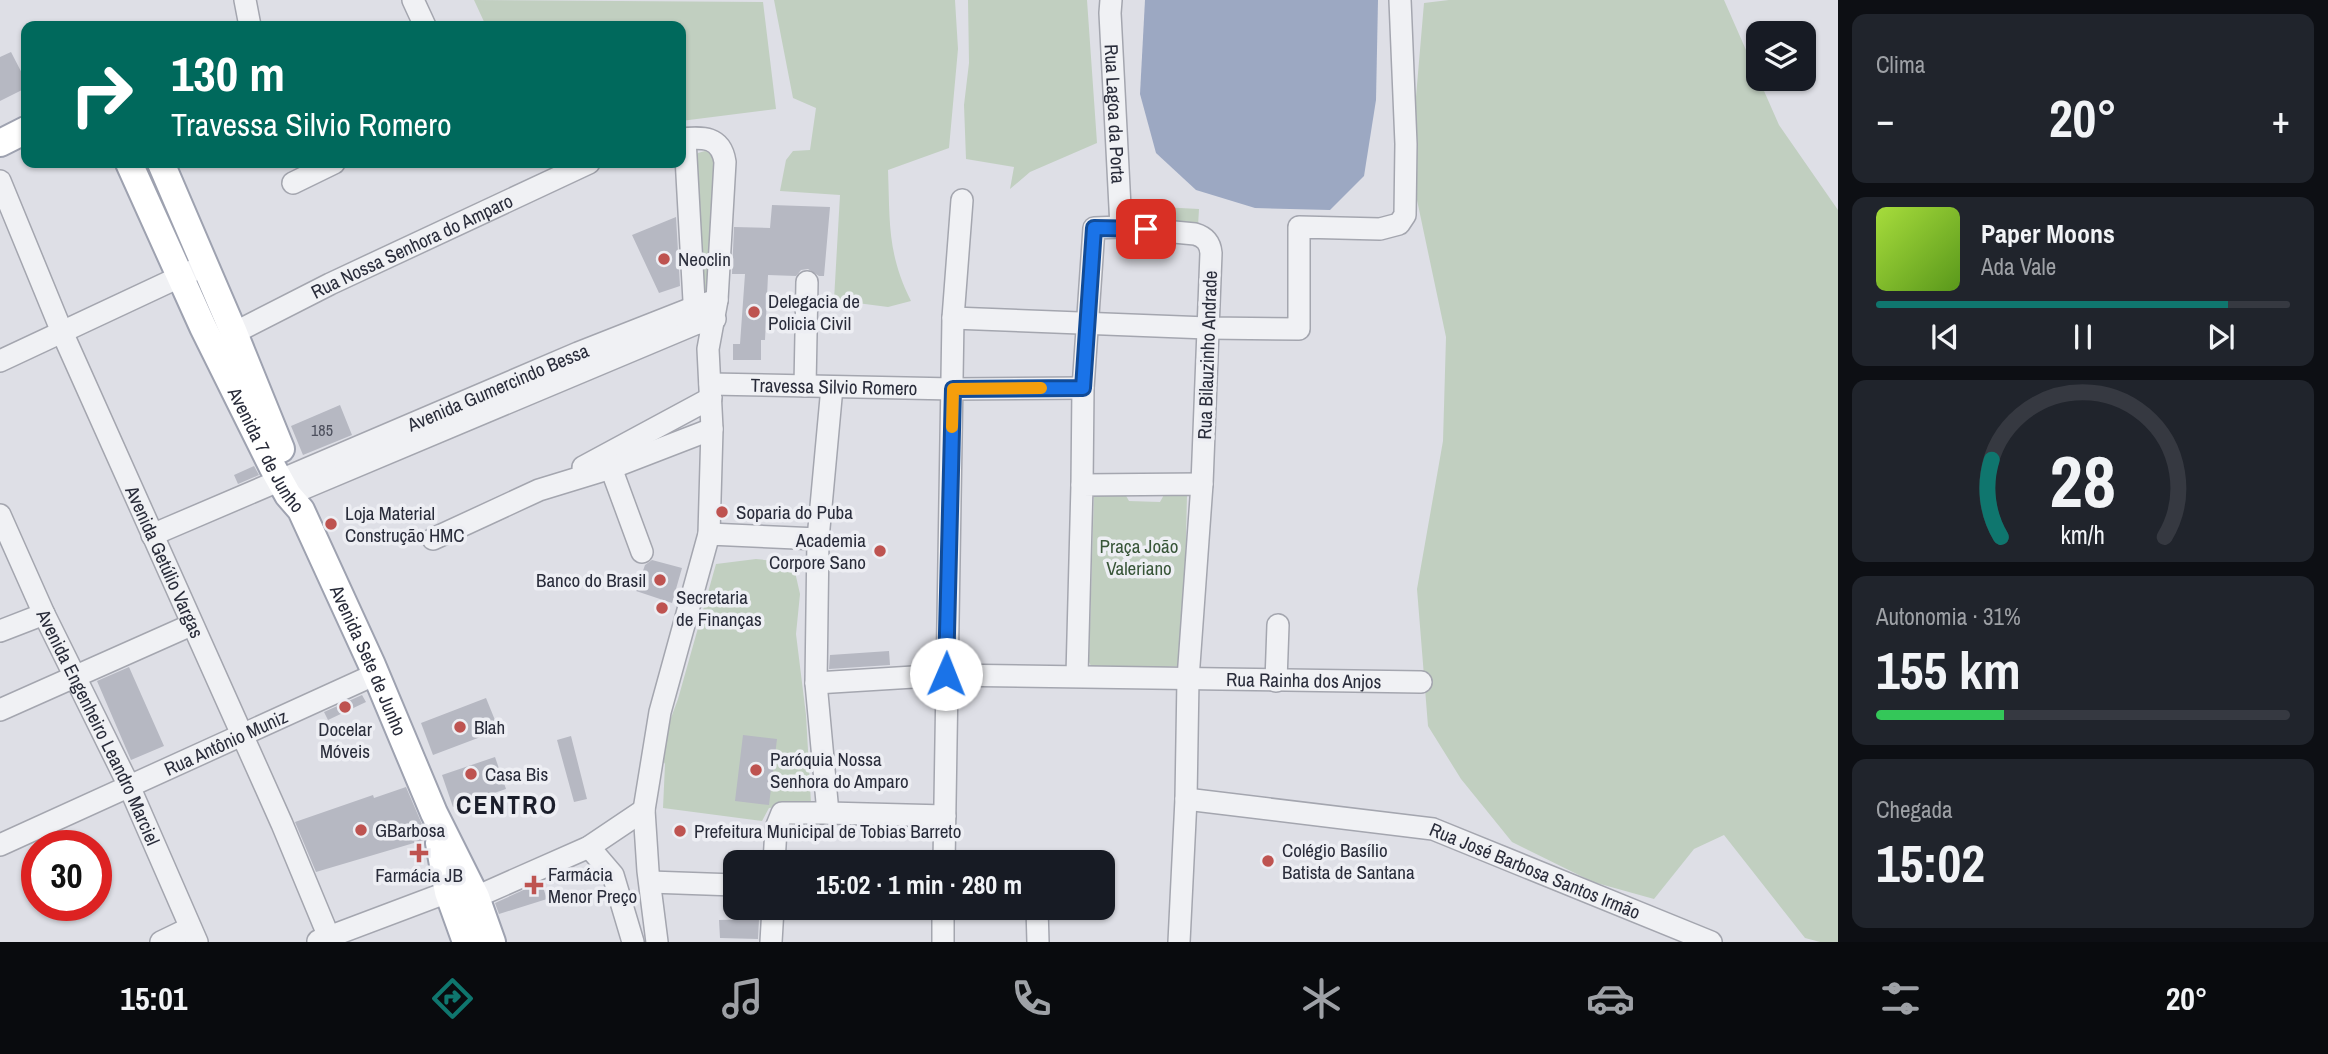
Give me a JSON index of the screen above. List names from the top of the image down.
{
  "streets": {
    "main road": ["Avenida 7 de Junho", "Avenida Sete de Junho"],
    "street": [
      "Rua Lagoa da Porta",
      "Rua Nossa Senhora do Amparo",
      "Rua Bilauzinho Andrade",
      "Avenida Gumercindo Bessa",
      "Travessa Silvio Romero",
      "Avenida Getúlio Vargas",
      "Rua Rainha dos Anjos",
      "Avenida Engenheiro Leandro Marciel",
      "Rua Antônio Muniz",
      "Rua José Barbosa Santos Irmão"
    ]
  },
  "crossings": [
    ["Rua Lagoa da Porta", "Rua Bilauzinho Andrade"],
    ["Rua Nossa Senhora do Amparo", "Avenida 7 de Junho"],
    ["Avenida Gumercindo Bessa", "Avenida 7 de Junho"],
    ["Avenida Gumercindo Bessa", "Avenida Getúlio Vargas"],
    ["Avenida Gumercindo Bessa", "Avenida Sete de Junho"],
    ["Avenida 7 de Junho", "Avenida Sete de Junho"],
    ["Avenida Getúlio Vargas", "Rua Antônio Muniz"],
    ["Avenida Sete de Junho", "Rua Antônio Muniz"],
    ["Avenida Engenheiro Leandro Marciel", "Rua Antônio Muniz"]
  ],
  "districts": ["CENTRO"],
  "parks": ["Praça João Valeriano"],
  "places": {
    "other": [
      "Neoclin",
      "Delegacia de Policia Civil",
      "Soparia do Puba",
      "Loja Material Construção HMC",
      "Academia Corpore Sano",
      "Banco do Brasil",
      "Secretaria de Finanças",
      "Docelar Móveis",
      "Blah",
      "Paróquia Nossa Senhora do Amparo",
      "Casa Bis",
      "GBarbosa",
      "Prefeitura Municipal de Tobias Barreto",
      "Colégio Basílio Batista de Santana"
    ],
    "health": ["Farmácia JB", "Farmácia Menor Preço"]
  },
  "house_numbers": ["185"],
  "page": {
    "tile": [
      "Clima",
      ["Autonomia · 31%", "155 km"],
      ["Chegada", "15:02"]
    ],
    "turn": ["130 m", "Travessa Silvio Romero"],
    "heat": ["−", "20°", "+"],
    "song": ["Paper Moons", "Ada Vale"],
    "limit": "30",
    "trip": "15:02 · 1 min · 280 m",
    "tabs": ["15:01", "20°"],
    "gauge": ["28", "km/h"]
  }
}
